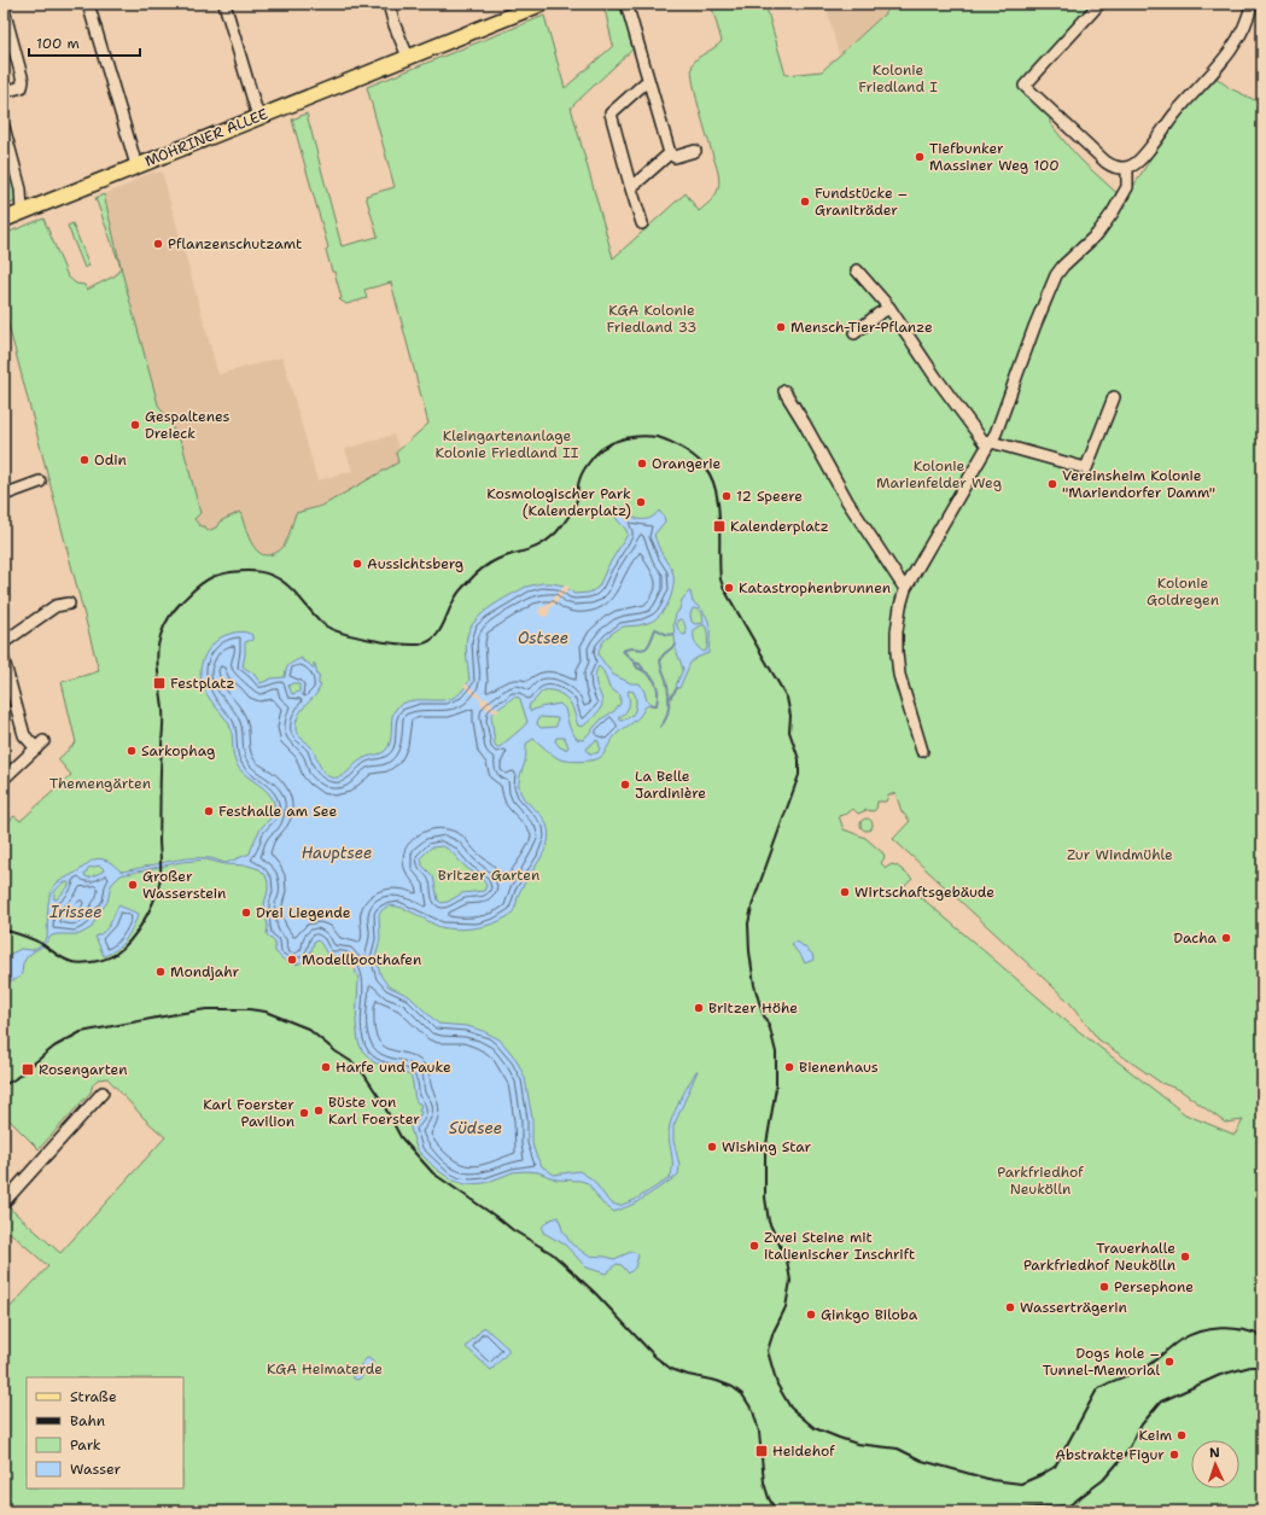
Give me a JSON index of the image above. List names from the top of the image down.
{
  "streets": {
    "main road": ["MOHRINER ALLEE"]
  },
  "water": [
    "Ostsee",
    "Hauptsee",
    "Irissee",
    "Südsee"
  ],
  "parks": [
    "Kolonie Friedland I",
    "KGA Kolonie Friedland 33",
    "Kleingartenanlage Kolonie Friedland II",
    "Kolonie Marienfelder Weg",
    "Kolonie Goldregen",
    "Themengärten",
    "Zur Windmühle",
    "Britzer Garten",
    "Parkfriedhof Neukölln",
    "KGA Heimaterde"
  ],
  "places": {
    "other": [
      "Tiefbunker Massiner Weg 100",
      "Fundstücke – Graniträder",
      "Pflanzenschutzamt",
      "Mensch-Tier-Pflanze",
      "Gespaltenes Dreieck",
      "Odin",
      "Orangerie",
      "Vereinsheim Kolonie \"Mariendorfer Damm\"",
      "12 Speere",
      "Kosmologischer Park (Kalenderplatz)",
      "Aussichtsberg",
      "Katastrophenbrunnen",
      "Sarkophag",
      "La Belle Jardinière",
      "Festhalle am See",
      "Großer Wasserstein",
      "Wirtschaftsgebäude",
      "Drei Liegende",
      "Dacha",
      "Modellboothafen",
      "Mondjahr",
      "Britzer Höhe",
      "Harfe und Pauke",
      "Bienenhaus",
      "Büste von Karl Foerster",
      "Karl Foerster Pavilion",
      "Wishing Star",
      "Zwei Steine mit italienischer Inschrift",
      "Trauerhalle Parkfriedhof Neukölln",
      "Persephone",
      "Wasserträgerin",
      "Ginkgo Biloba",
      "Dogs hole – Tunnel-Memorial",
      "Keim",
      "Abstrakte Figur"
    ],
    "transit": [
      "Kalenderplatz",
      "Festplatz",
      "Rosengarten",
      "Heidehof"
    ]
  },
  "legend": [
    "Straße",
    "Bahn",
    "Park",
    "Wasser"
  ],
  "scale_bar": "100 m",
  "north": "top"
}
